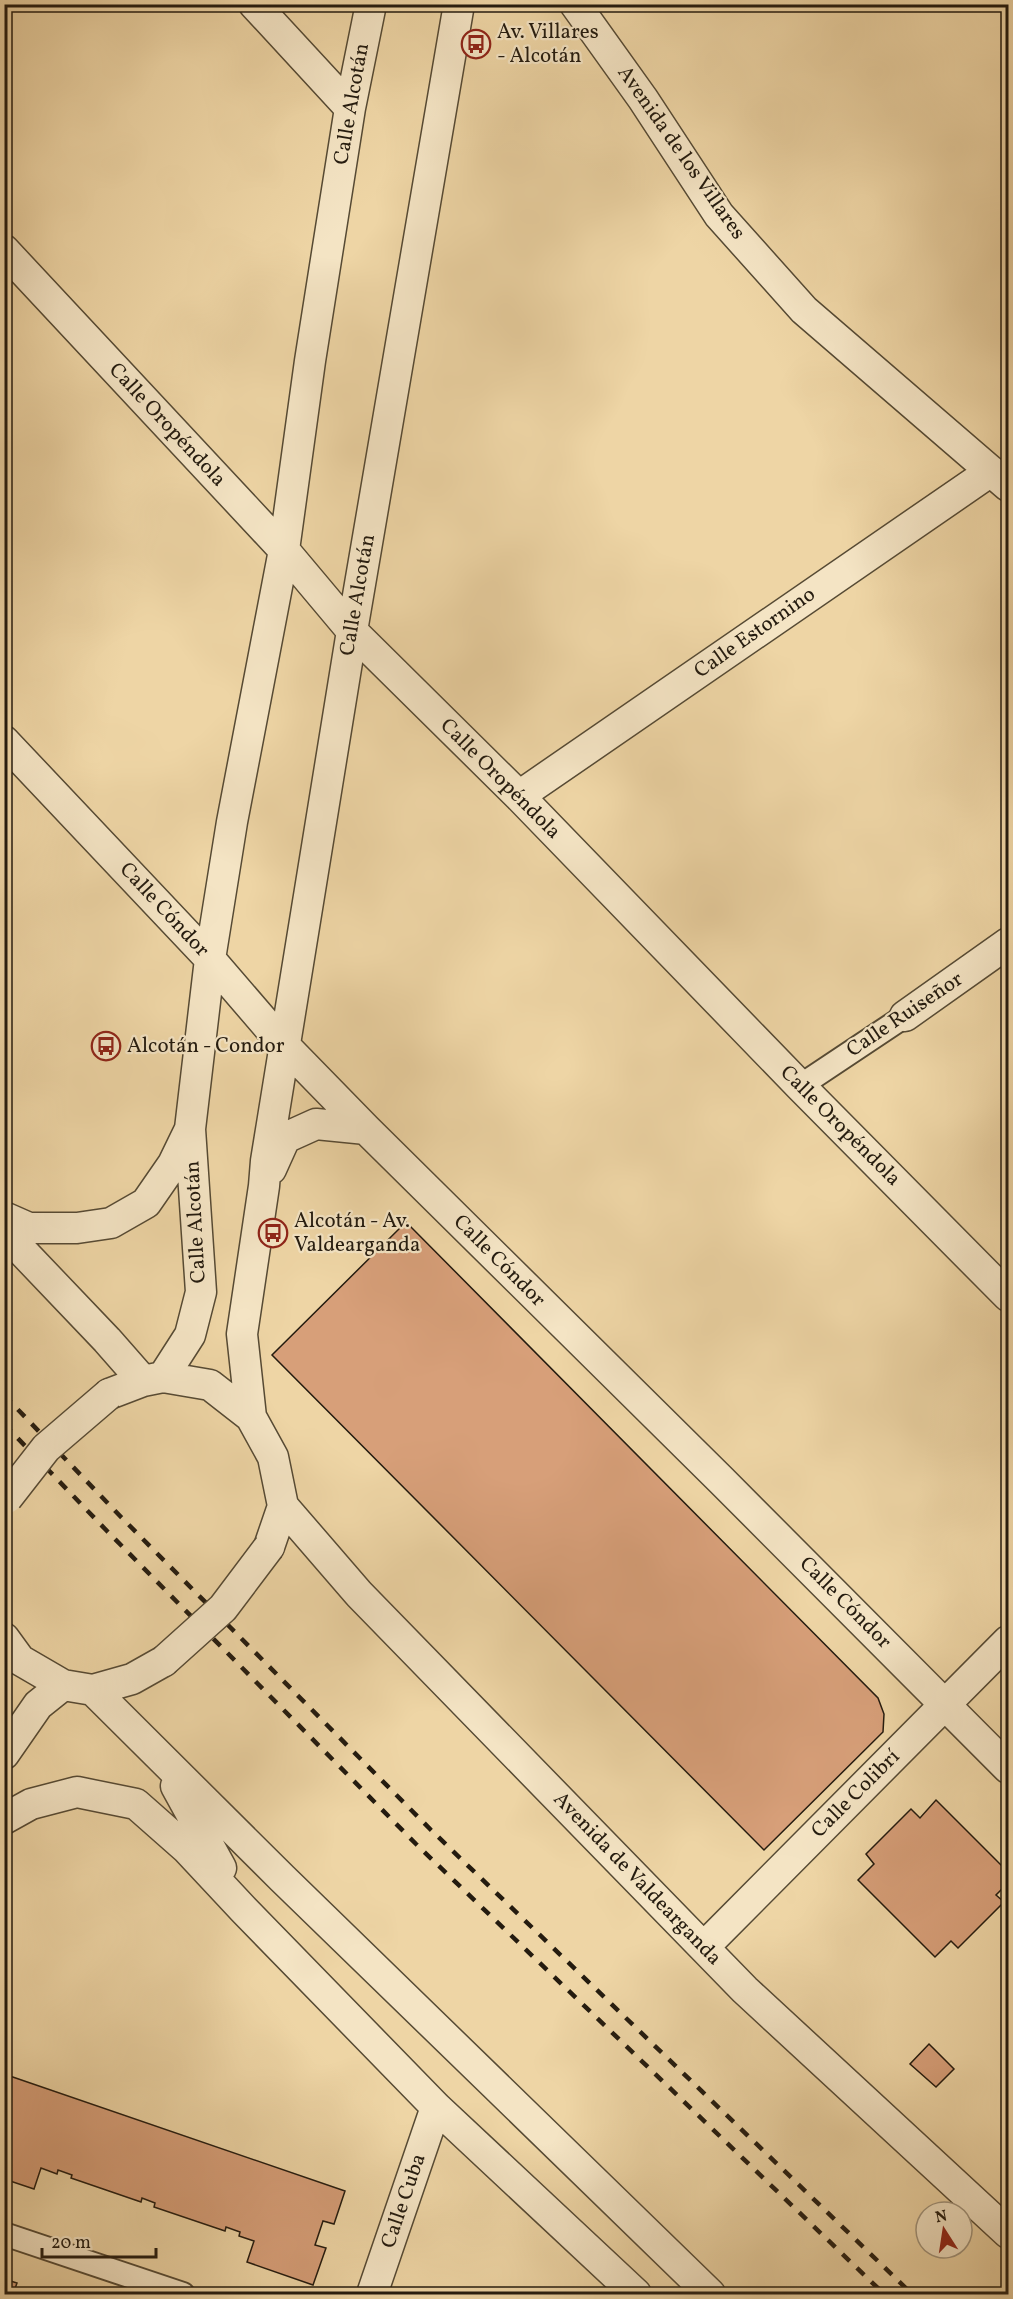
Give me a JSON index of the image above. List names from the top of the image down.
{
  "streets": {
    "street": [
      "Calle Alcotán",
      "Avenida de los Villares",
      "Calle Oropéndola",
      "Calle Estornino",
      "Calle Cóndor",
      "Calle Ruiseñor",
      "Calle Colibrí",
      "Avenida de Valdearganda",
      "Calle Cuba"
    ]
  },
  "crossings": [
    ["Calle Alcotán", "Calle Oropéndola"],
    ["Calle Alcotán", "Calle Cóndor"],
    ["Avenida de los Villares", "Calle Estornino"],
    ["Calle Oropéndola", "Calle Estornino"],
    ["Calle Oropéndola", "Calle Ruiseñor"],
    ["Calle Cóndor", "Calle Colibrí"],
    ["Calle Colibrí", "Avenida de Valdearganda"]
  ],
  "places": {
    "bus stop": ["Av. Villares - Alcotán", "Alcotán - Condor", "Alcotán - Av. Valdearganda"]
  },
  "scale_bar": "20 m",
  "north": "top"
}
